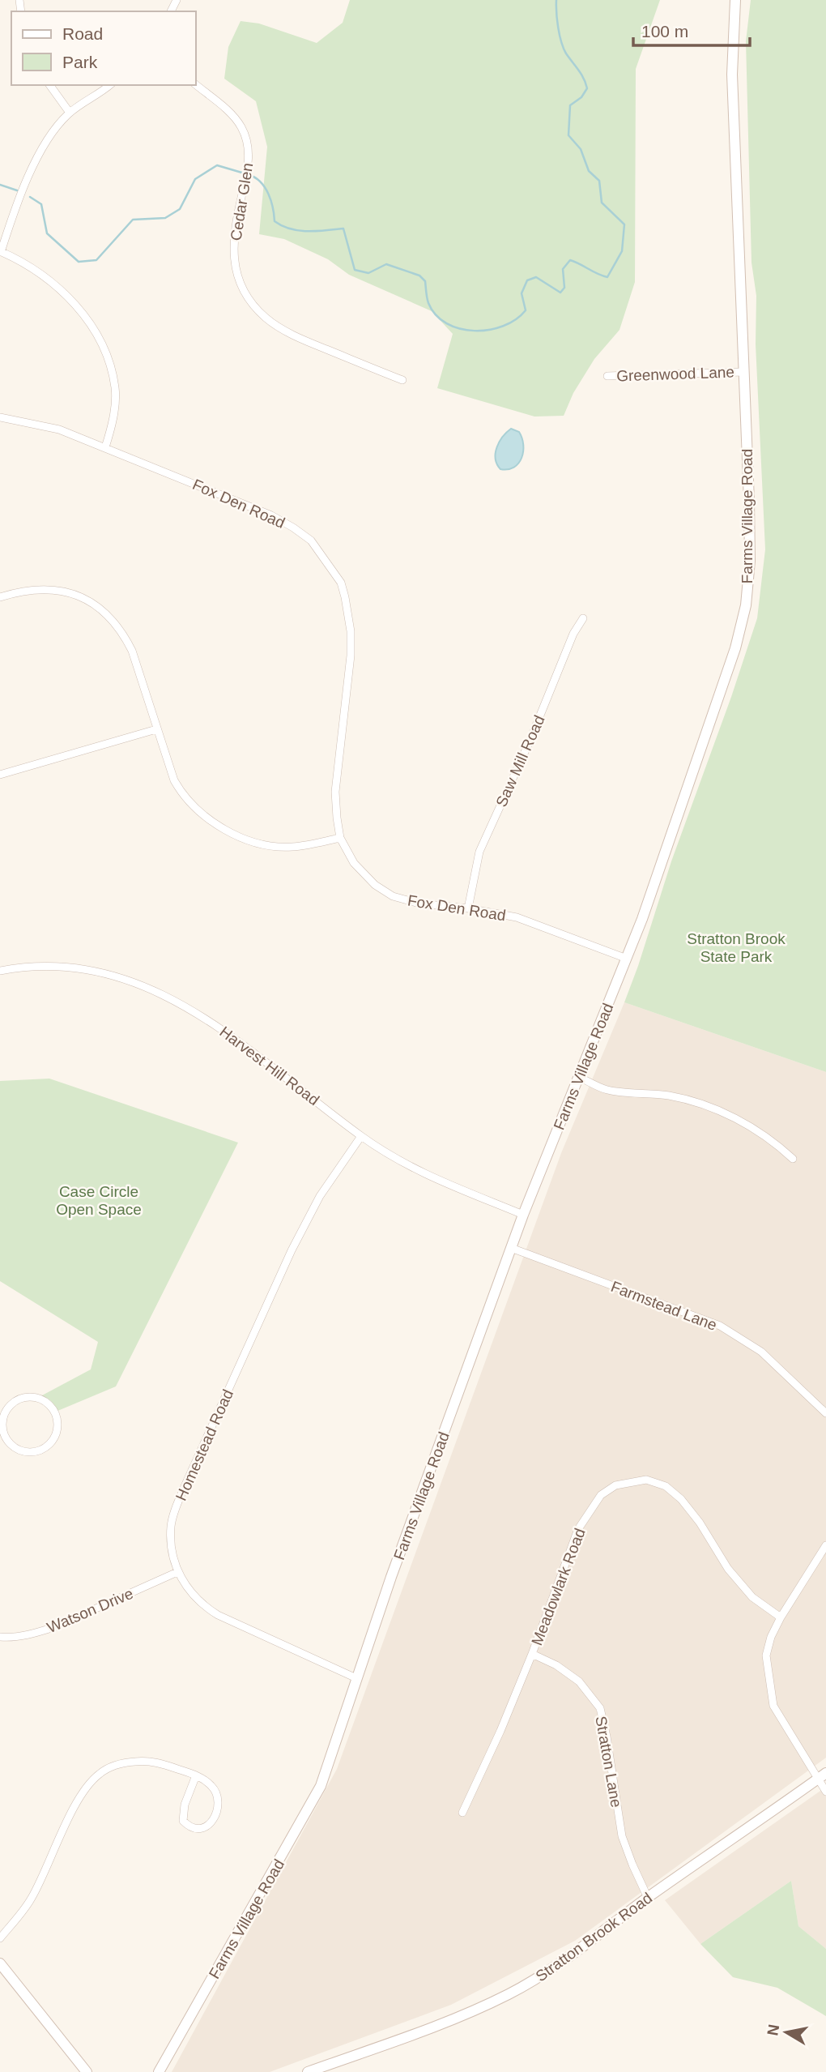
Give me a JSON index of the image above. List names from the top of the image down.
{
  "streets": {
    "main road": ["Farms Village Road", "Stratton Brook Road"],
    "street": [
      "Cedar Glen",
      "Greenwood Lane",
      "Fox Den Road",
      "Saw Mill Road",
      "Harvest Hill Road",
      "Farmstead Lane",
      "Homestead Road",
      "Meadowlark Road",
      "Watson Drive",
      "Stratton Lane"
    ]
  },
  "crossings": [
    ["Greenwood Lane", "Farms Village Road"],
    ["Fox Den Road", "Farms Village Road"],
    ["Fox Den Road", "Saw Mill Road"],
    ["Farms Village Road", "Harvest Hill Road"],
    ["Farms Village Road", "Farmstead Lane"],
    ["Farms Village Road", "Homestead Road"],
    ["Harvest Hill Road", "Homestead Road"],
    ["Homestead Road", "Watson Drive"],
    ["Meadowlark Road", "Stratton Lane"],
    ["Stratton Lane", "Stratton Brook Road"]
  ],
  "parks": ["Stratton Brook State Park", "Case Circle Open Space"],
  "legend": ["Road", "Park"],
  "scale_bar": "100 m",
  "north": "left"
}
